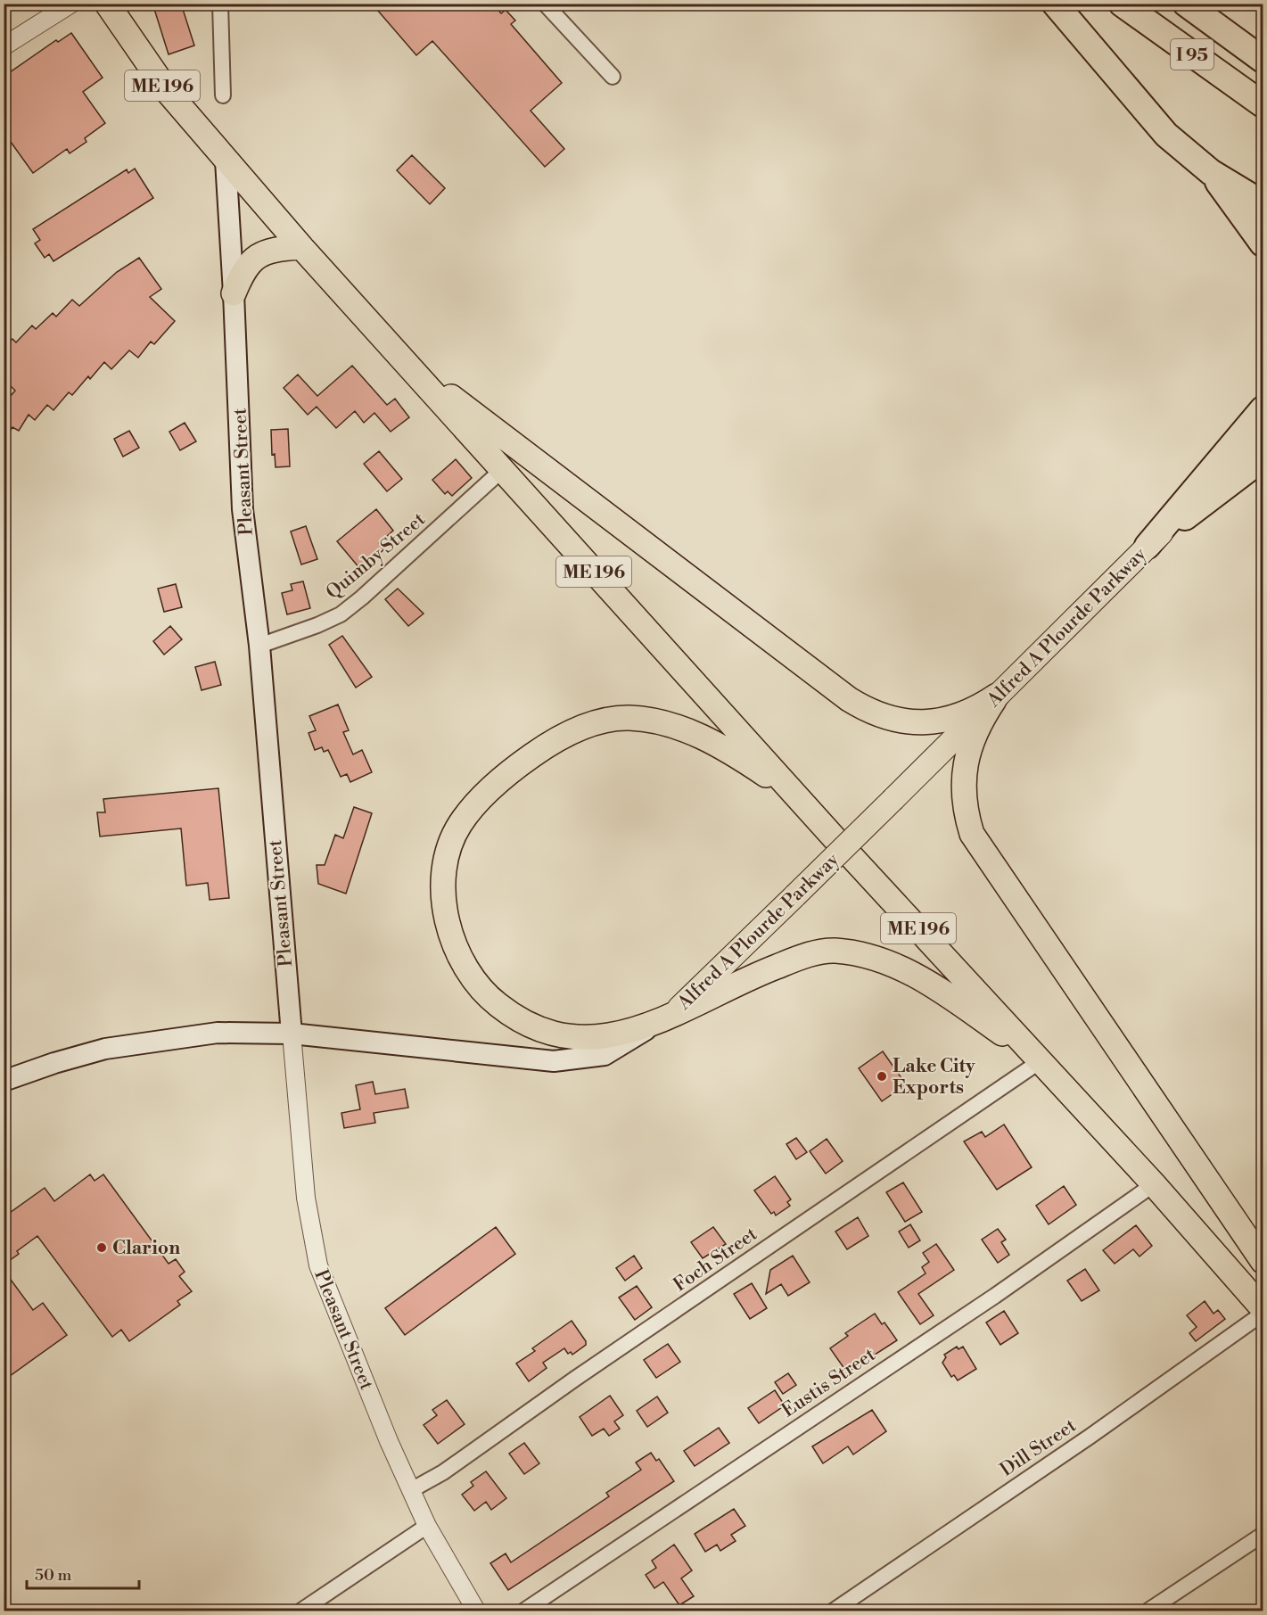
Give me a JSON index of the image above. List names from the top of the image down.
{
  "streets": {
    "highway": ["I 95", "ME 196"],
    "main road": ["Pleasant Street", "Alfred A Plourde Parkway"],
    "street": [
      "Quimby Street",
      "Foch Street",
      "Eustis Street",
      "Dill Street"
    ]
  },
  "crossings": [
    ["ME 196", "Pleasant Street"],
    ["ME 196", "Quimby Street"],
    ["ME 196", "Foch Street"],
    ["ME 196", "Eustis Street"],
    ["Pleasant Street", "Quimby Street"],
    ["Pleasant Street", "Alfred A Plourde Parkway"],
    ["Pleasant Street", "Foch Street"]
  ],
  "places": ["Lake City Exports", "Clarion"],
  "scale_bar": "50 m"
}
